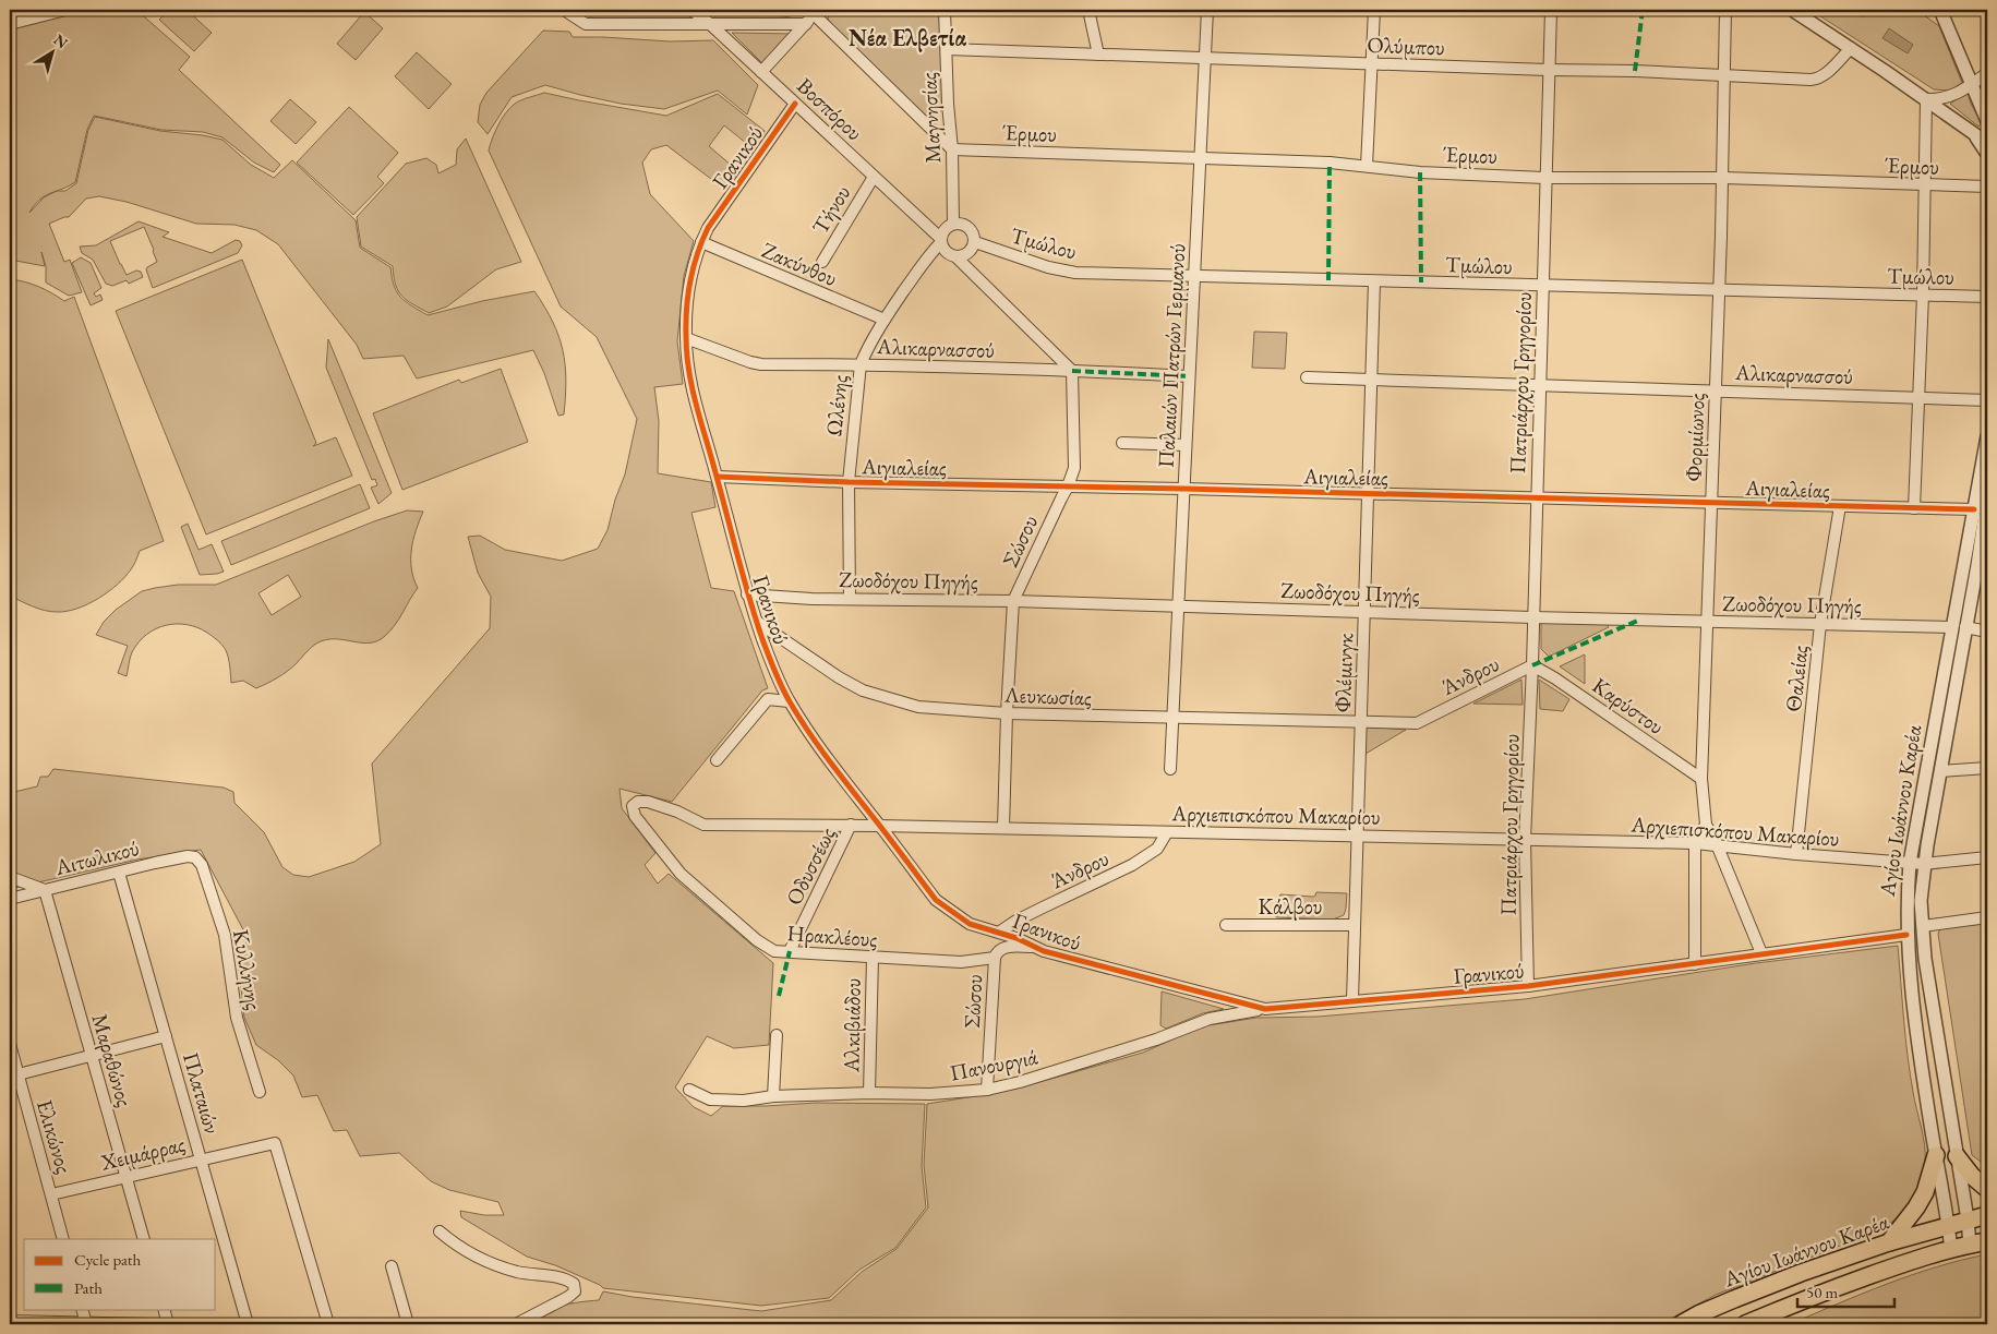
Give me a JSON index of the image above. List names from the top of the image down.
{
  "streets": {
    "main road": ["Αγίου Ιωάννου Καρέα"],
    "street": [
      "Ολύμπου",
      "Βοσπόρου",
      "Μαγνησίας",
      "Έρμου",
      "Γρανικού",
      "Τήνου",
      "Τμώλου",
      "Ζακύνθου",
      "Αλικαρνασσού",
      "Παλαιών Πατρών Γερμανού",
      "Πατριάρχου Γρηγορίου",
      "Ωλένης",
      "Φορμίωνος",
      "Αιγιαλείας",
      "Σώσου",
      "Ζωοδόχου Πηγής",
      "Φλέμινγκ",
      "Άνδρου",
      "Θαλείας",
      "Λευκωσίας",
      "Καρύστου",
      "Αρχιεπισκόπου Μακαρίου",
      "Αιτωλικού",
      "Οδυσσέως",
      "Κάλβου",
      "Ηρακλέους",
      "Κυλλήνης",
      "Αλκιβιάδου",
      "Μαραθώνος",
      "Πανουργιά",
      "Πλαταιών",
      "Ελικώνος",
      "Χειμάρρας"
    ]
  },
  "crossings": [
    ["Ολύμπου", "Μαγνησίας"],
    ["Ολύμπου", "Παλαιών Πατρών Γερμανού"],
    ["Ολύμπου", "Πατριάρχου Γρηγορίου"],
    ["Ολύμπου", "Φορμίωνος"],
    ["Βοσπόρου", "Μαγνησίας"],
    ["Βοσπόρου", "Γρανικού"],
    ["Βοσπόρου", "Τήνου"],
    ["Βοσπόρου", "Τμώλου"],
    ["Βοσπόρου", "Ωλένης"],
    ["Μαγνησίας", "Έρμου"],
    ["Μαγνησίας", "Τμώλου"],
    ["Μαγνησίας", "Ωλένης"],
    ["Έρμου", "Παλαιών Πατρών Γερμανού"],
    ["Έρμου", "Πατριάρχου Γρηγορίου"],
    ["Έρμου", "Φορμίωνος"],
    ["Γρανικού", "Ζακύνθου"],
    ["Γρανικού", "Αλικαρνασσού"],
    ["Γρανικού", "Πατριάρχου Γρηγορίου"],
    ["Γρανικού", "Φορμίωνος"],
    ["Γρανικού", "Αιγιαλείας"],
    ["Γρανικού", "Σώσου"],
    ["Γρανικού", "Ζωοδόχου Πηγής"],
    ["Γρανικού", "Φλέμινγκ"],
    ["Γρανικού", "Άνδρου"],
    ["Γρανικού", "Λευκωσίας"],
    ["Γρανικού", "Αγίου Ιωάννου Καρέα"],
    ["Γρανικού", "Αρχιεπισκόπου Μακαρίου"],
    ["Γρανικού", "Πανουργιά"],
    ["Τμώλου", "Παλαιών Πατρών Γερμανού"],
    ["Τμώλου", "Πατριάρχου Γρηγορίου"],
    ["Τμώλου", "Ωλένης"],
    ["Τμώλου", "Φορμίωνος"],
    ["Τμώλου", "Φλέμινγκ"],
    ["Ζακύνθου", "Ωλένης"],
    ["Αλικαρνασσού", "Παλαιών Πατρών Γερμανού"],
    ["Αλικαρνασσού", "Πατριάρχου Γρηγορίου"],
    ["Αλικαρνασσού", "Ωλένης"],
    ["Αλικαρνασσού", "Φορμίωνος"],
    ["Αλικαρνασσού", "Σώσου"],
    ["Αλικαρνασσού", "Φλέμινγκ"],
    ["Παλαιών Πατρών Γερμανού", "Αιγιαλείας"],
    ["Παλαιών Πατρών Γερμανού", "Ζωοδόχου Πηγής"],
    ["Παλαιών Πατρών Γερμανού", "Λευκωσίας"],
    ["Πατριάρχου Γρηγορίου", "Αιγιαλείας"],
    ["Πατριάρχου Γρηγορίου", "Ζωοδόχου Πηγής"],
    ["Πατριάρχου Γρηγορίου", "Άνδρου"],
    ["Πατριάρχου Γρηγορίου", "Καρύστου"],
    ["Πατριάρχου Γρηγορίου", "Αρχιεπισκόπου Μακαρίου"],
    ["Ωλένης", "Αιγιαλείας"],
    ["Ωλένης", "Ζωοδόχου Πηγής"],
    ["Φορμίωνος", "Αιγιαλείας"],
    ["Φορμίωνος", "Ζωοδόχου Πηγής"],
    ["Φορμίωνος", "Καρύστου"],
    ["Φορμίωνος", "Αρχιεπισκόπου Μακαρίου"],
    ["Αιγιαλείας", "Σώσου"],
    ["Αιγιαλείας", "Φλέμινγκ"],
    ["Αιγιαλείας", "Θαλείας"],
    ["Αιγιαλείας", "Αγίου Ιωάννου Καρέα"],
    ["Σώσου", "Ζωοδόχου Πηγής"],
    ["Σώσου", "Λευκωσίας"],
    ["Σώσου", "Αρχιεπισκόπου Μακαρίου"],
    ["Σώσου", "Ηρακλέους"],
    ["Σώσου", "Πανουργιά"],
    ["Ζωοδόχου Πηγής", "Φλέμινγκ"],
    ["Ζωοδόχου Πηγής", "Θαλείας"],
    ["Ζωοδόχου Πηγής", "Αγίου Ιωάννου Καρέα"],
    ["Φλέμινγκ", "Άνδρου"],
    ["Φλέμινγκ", "Λευκωσίας"],
    ["Φλέμινγκ", "Αρχιεπισκόπου Μακαρίου"],
    ["Φλέμινγκ", "Κάλβου"],
    ["Άνδρου", "Λευκωσίας"],
    ["Άνδρου", "Καρύστου"],
    ["Άνδρου", "Αρχιεπισκόπου Μακαρίου"],
    ["Θαλείας", "Αρχιεπισκόπου Μακαρίου"],
    ["Αγίου Ιωάννου Καρέα", "Αρχιεπισκόπου Μακαρίου"],
    ["Αρχιεπισκόπου Μακαρίου", "Οδυσσέως"],
    ["Αρχιεπισκόπου Μακαρίου", "Ηρακλέους"],
    ["Αιτωλικού", "Κυλλήνης"],
    ["Αιτωλικού", "Μαραθώνος"],
    ["Αιτωλικού", "Πλαταιών"],
    ["Οδυσσέως", "Ηρακλέους"],
    ["Ηρακλέους", "Αλκιβιάδου"],
    ["Αλκιβιάδου", "Πανουργιά"],
    ["Μαραθώνος", "Χειμάρρας"],
    ["Πλαταιών", "Χειμάρρας"],
    ["Ελικώνος", "Χειμάρρας"]
  ],
  "districts": ["Νέα Ελβετία"],
  "legend": ["Cycle path", "Path"],
  "scale_bar": "50 m",
  "north": "top right"
}
